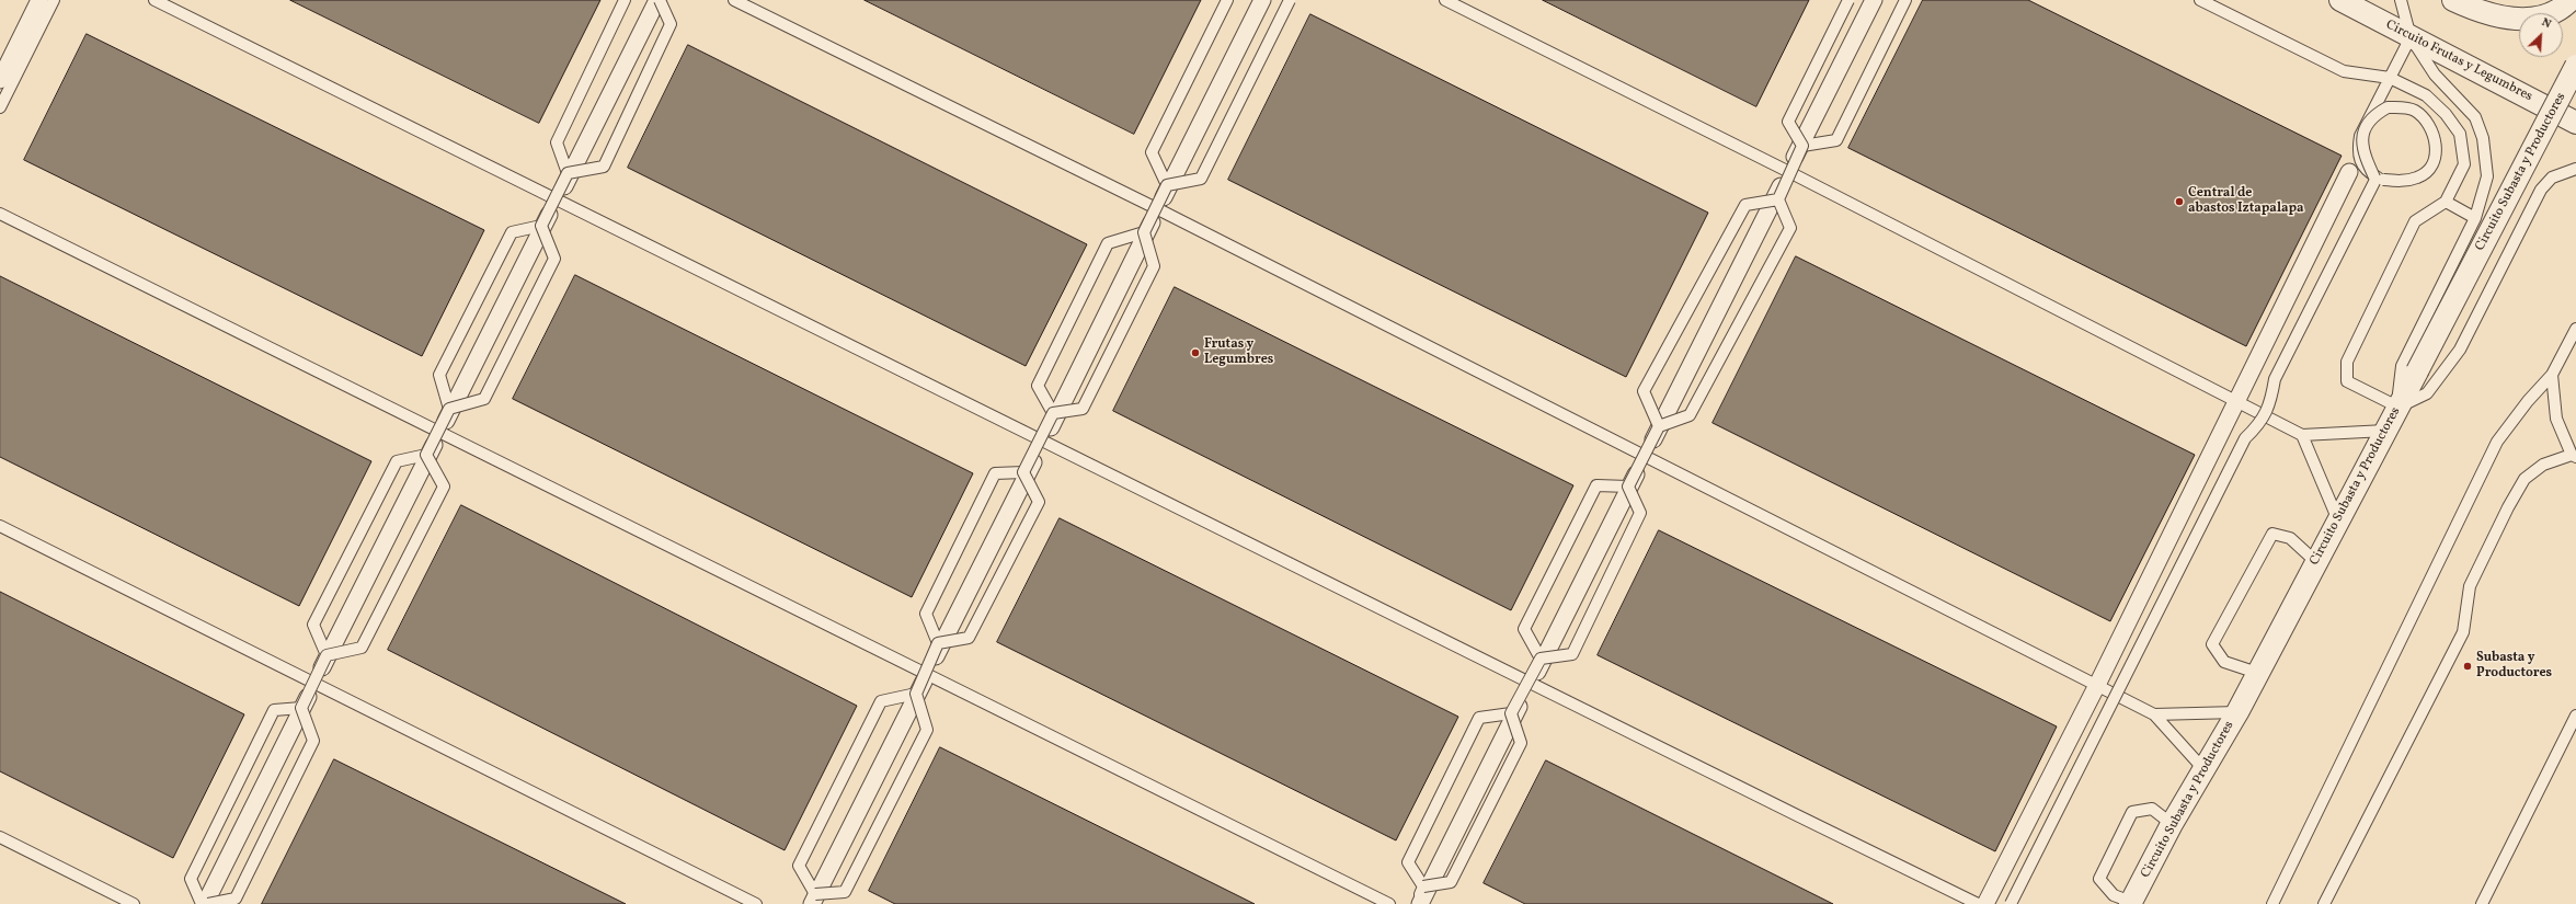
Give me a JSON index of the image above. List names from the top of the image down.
{
  "streets": {
    "street": ["Circuito Frutas y Legumbres", "Circuito Subasta y Productores"]
  },
  "places": ["Central de abastos Iztapalapa", "Frutas y Legumbres", "Subasta y Productores"],
  "north": "top right"
}
